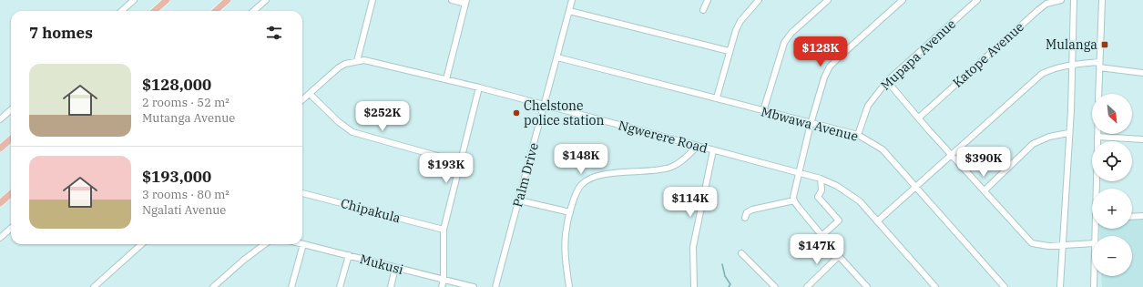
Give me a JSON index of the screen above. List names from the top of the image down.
{
  "streets": {
    "street": [
      "Mupapa Avenue",
      "Katope Avenue",
      "Mbwawa Avenue",
      "Ngwerere Road",
      "Palm Drive",
      "Chipakula",
      "Mukusi"
    ]
  },
  "crossings": [
    ["Mupapa Avenue", "Mbwawa Avenue"],
    ["Mbwawa Avenue", "Palm Drive"],
    ["Ngwerere Road", "Palm Drive"]
  ],
  "places": {
    "transit": ["Mulanga"],
    "other": ["Chelstone police station"]
  },
  "north": "bottom right",
  "page": {
    "heading": "7 homes",
    "price": [
      "$128K",
      "$252K",
      "$148K",
      "$390K",
      "$193K",
      "$114K",
      "$147K"
    ],
    "list": [
      {
        "name": "$128,000",
        "note": "2 rooms · 52 m² · Mutanga Avenue"
      },
      {
        "name": "$193,000",
        "note": "3 rooms · 80 m² · Ngalati Avenue"
      }
    ],
    "map_buttons": ["+", "−"]
  }
}
